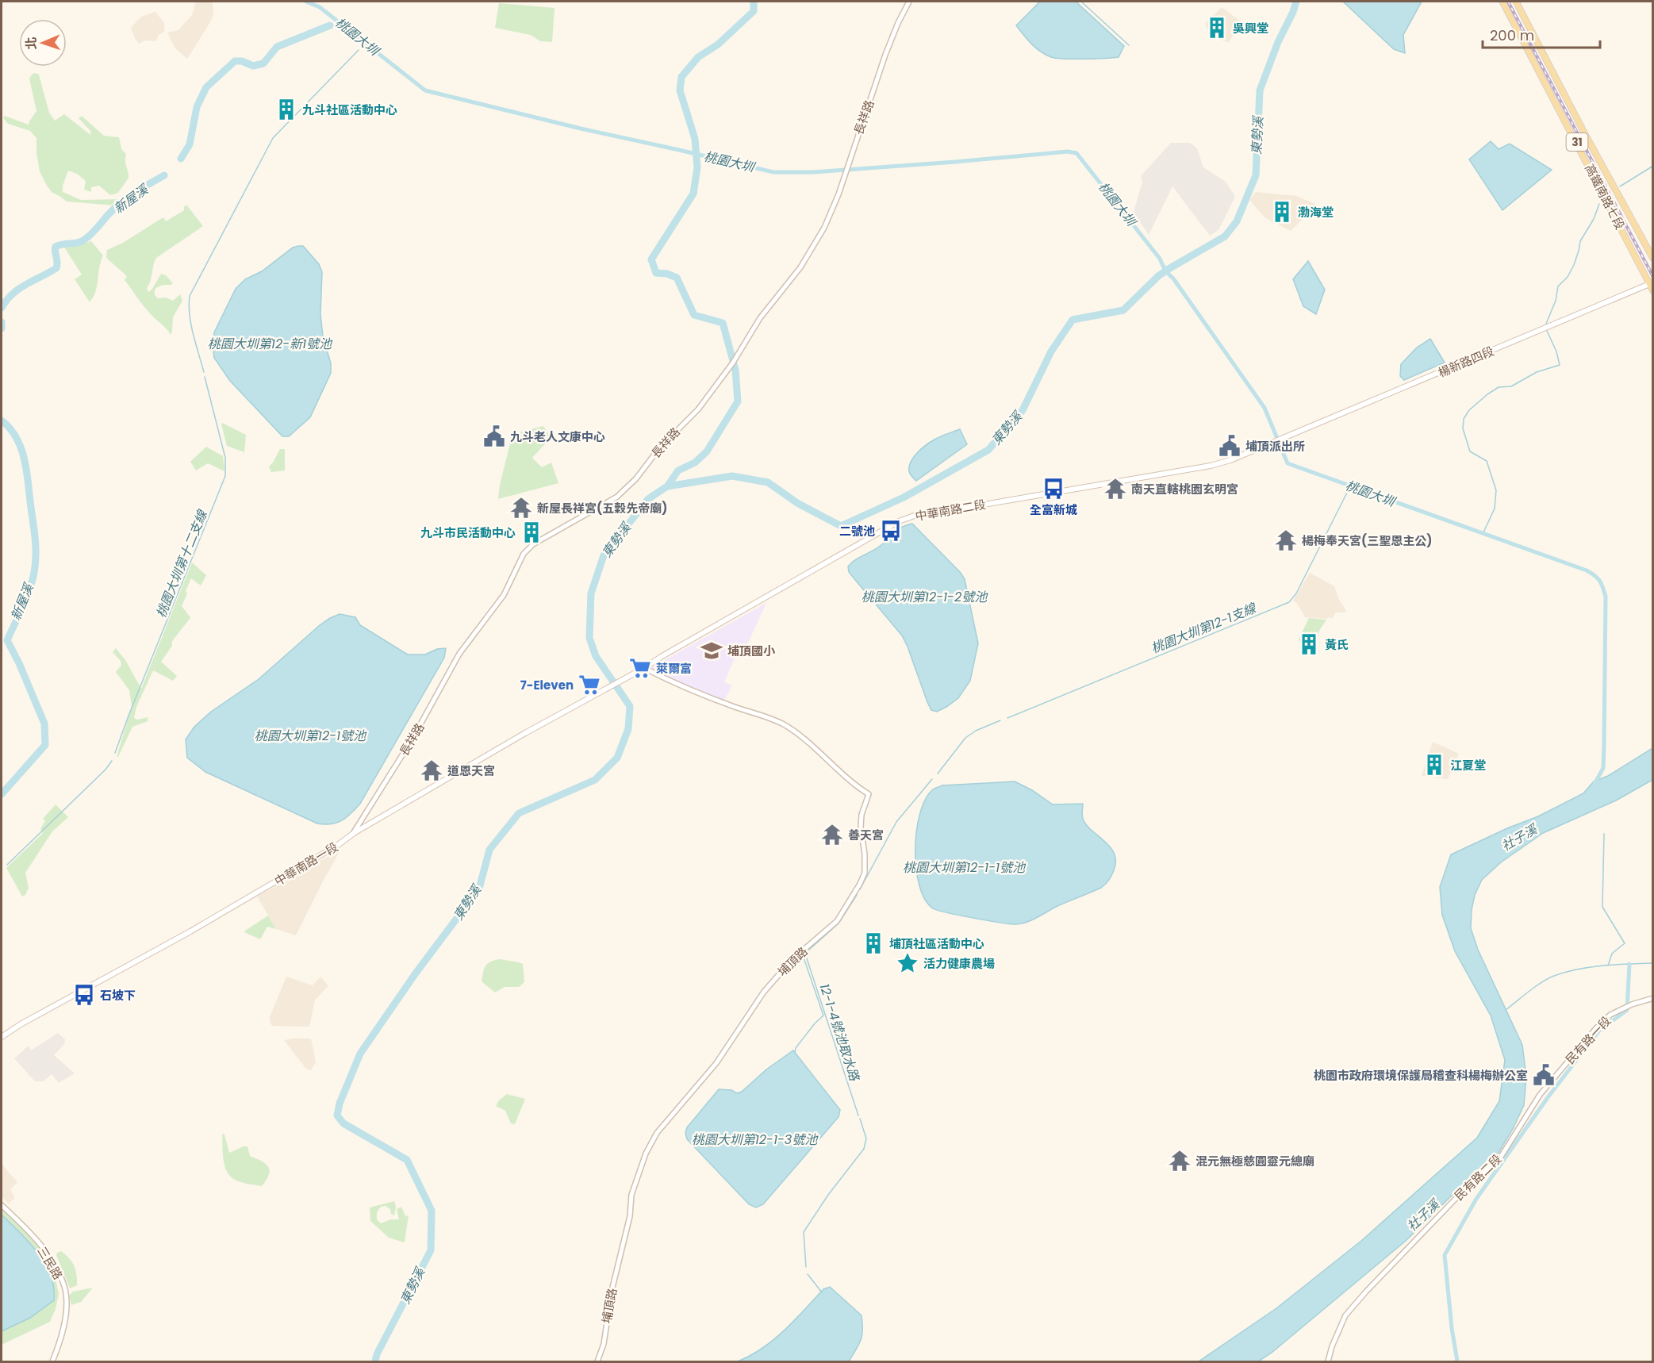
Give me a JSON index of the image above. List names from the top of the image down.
{
  "streets": {
    "main road": [
      "31",
      "高鐵南路七段",
      "楊新路四段",
      "中華南路二段",
      "中華南路一段"
    ],
    "street": [
      "長祥路",
      "埔頂路",
      "民有路一段",
      "民有路二段",
      "三民路"
    ]
  },
  "crossings": [
    ["長祥路", "中華南路一段"],
    ["高鐵南路七段", "楊新路四段"],
    ["楊新路四段", "中華南路二段"],
    ["中華南路二段", "中華南路一段"],
    ["中華南路二段", "埔頂路"],
    ["民有路一段", "民有路二段"]
  ],
  "water": [
    "桃園大圳",
    "東勢溪",
    "新屋溪",
    "桃園大圳第12-新1號池",
    "桃園大圳第十二支線",
    "桃園大圳第12-1-2號池",
    "桃園大圳第12-1支線",
    "桃園大圳第12-1號池",
    "社子溪",
    "桃園大圳第12-1-1號池",
    "12-1-4號池取水路",
    "桃園大圳第12-1-3號池"
  ],
  "places": {
    "building": [
      "吳興堂",
      "九斗社區活動中心",
      "渤海堂",
      "九斗市民活動中心",
      "黃氏",
      "江夏堂",
      "埔頂社區活動中心"
    ],
    "public building": ["九斗老人文康中心", "埔頂派出所", "桃園市政府環境保護局稽查科楊梅辦公室"],
    "bus stop": ["全富新城", "二號池", "石坡下"],
    "temple": [
      "南天直轄桃園玄明宮",
      "新屋長祥宮(五穀先帝廟)",
      "楊梅奉天宮(三聖恩主公)",
      "道恩天宮",
      "善天宮",
      "混元無極慈圓靈元總廟"
    ],
    "school or university": ["埔頂國小"],
    "supermarket": ["萊爾富", "7-Eleven"],
    "place": ["活力健康農場"]
  },
  "scale_bar": "200 m",
  "north": "left"
}
